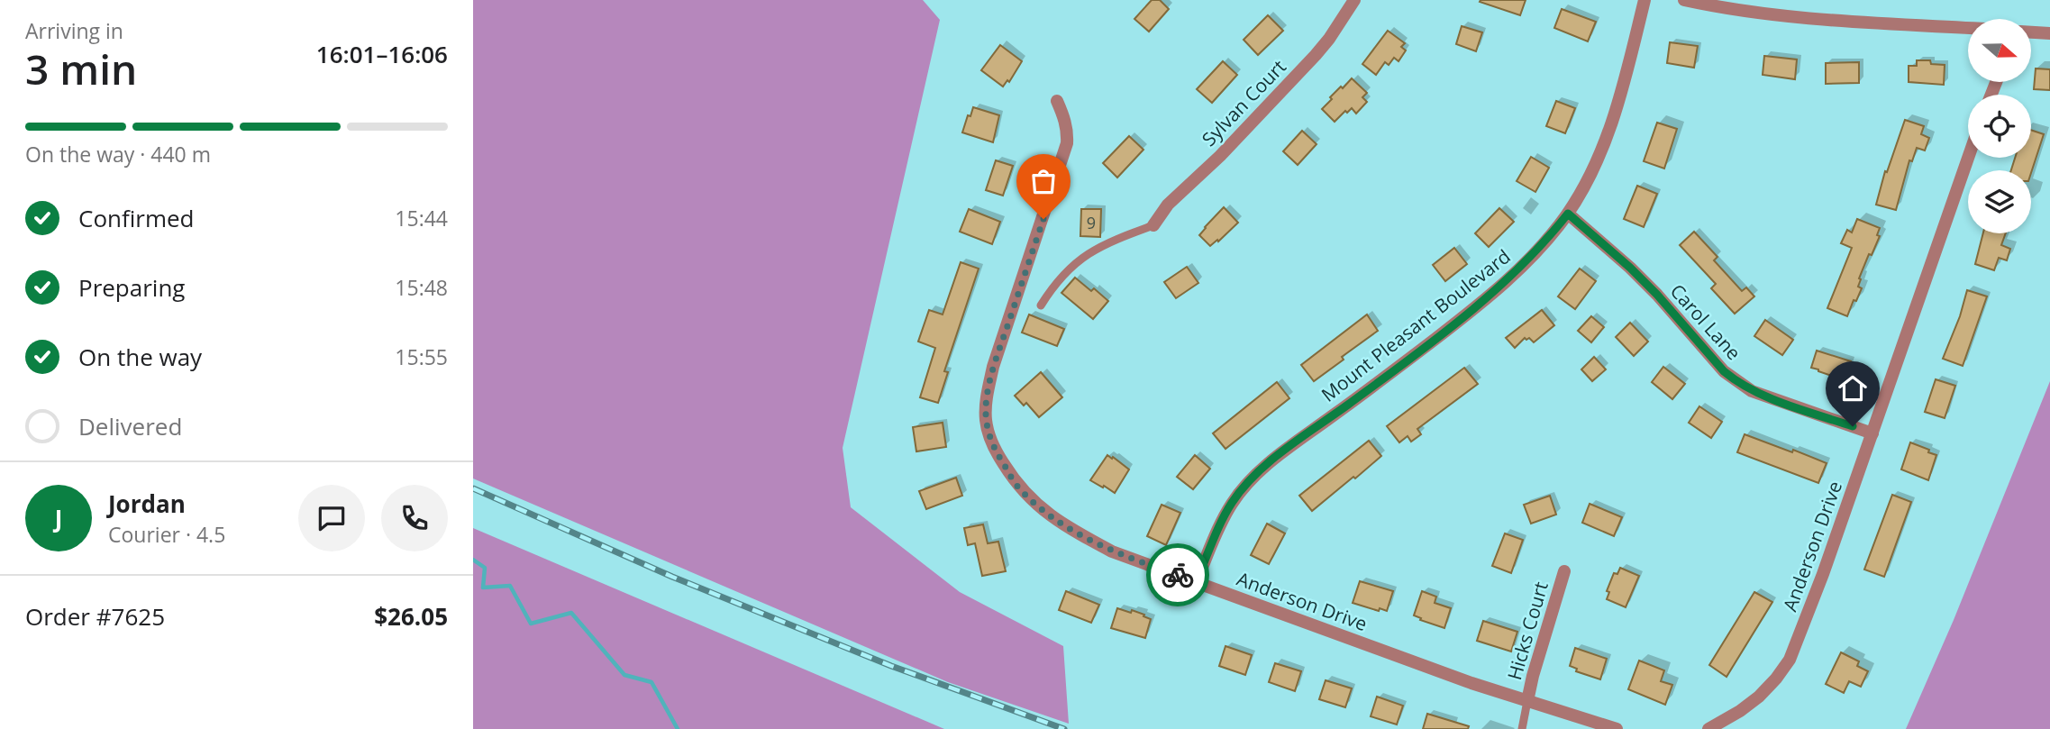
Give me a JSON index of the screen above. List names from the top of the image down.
{
  "streets": {
    "street": [
      "Sylvan Court",
      "Carol Lane",
      "Mount Pleasant Boulevard",
      "Anderson Drive",
      "Hicks Court"
    ]
  },
  "crossings": [
    ["Carol Lane", "Mount Pleasant Boulevard"],
    ["Carol Lane", "Anderson Drive"],
    ["Mount Pleasant Boulevard", "Anderson Drive"],
    ["Anderson Drive", "Hicks Court"]
  ],
  "house_numbers": ["9"],
  "north": "right",
  "page": {
    "heading": ["3 min", "Arriving in", "16:01–16:06"],
    "panel": [
      "Jordan",
      "Courier · 4.5",
      "Order #7625",
      "$26.05"
    ],
    "bar": "On the way · 440 m",
    "list": [
      ["Confirmed", "15:44"],
      ["Preparing", "15:48"],
      ["On the way", "15:55"],
      "Delivered"
    ],
    "round": "J"
  }
}
